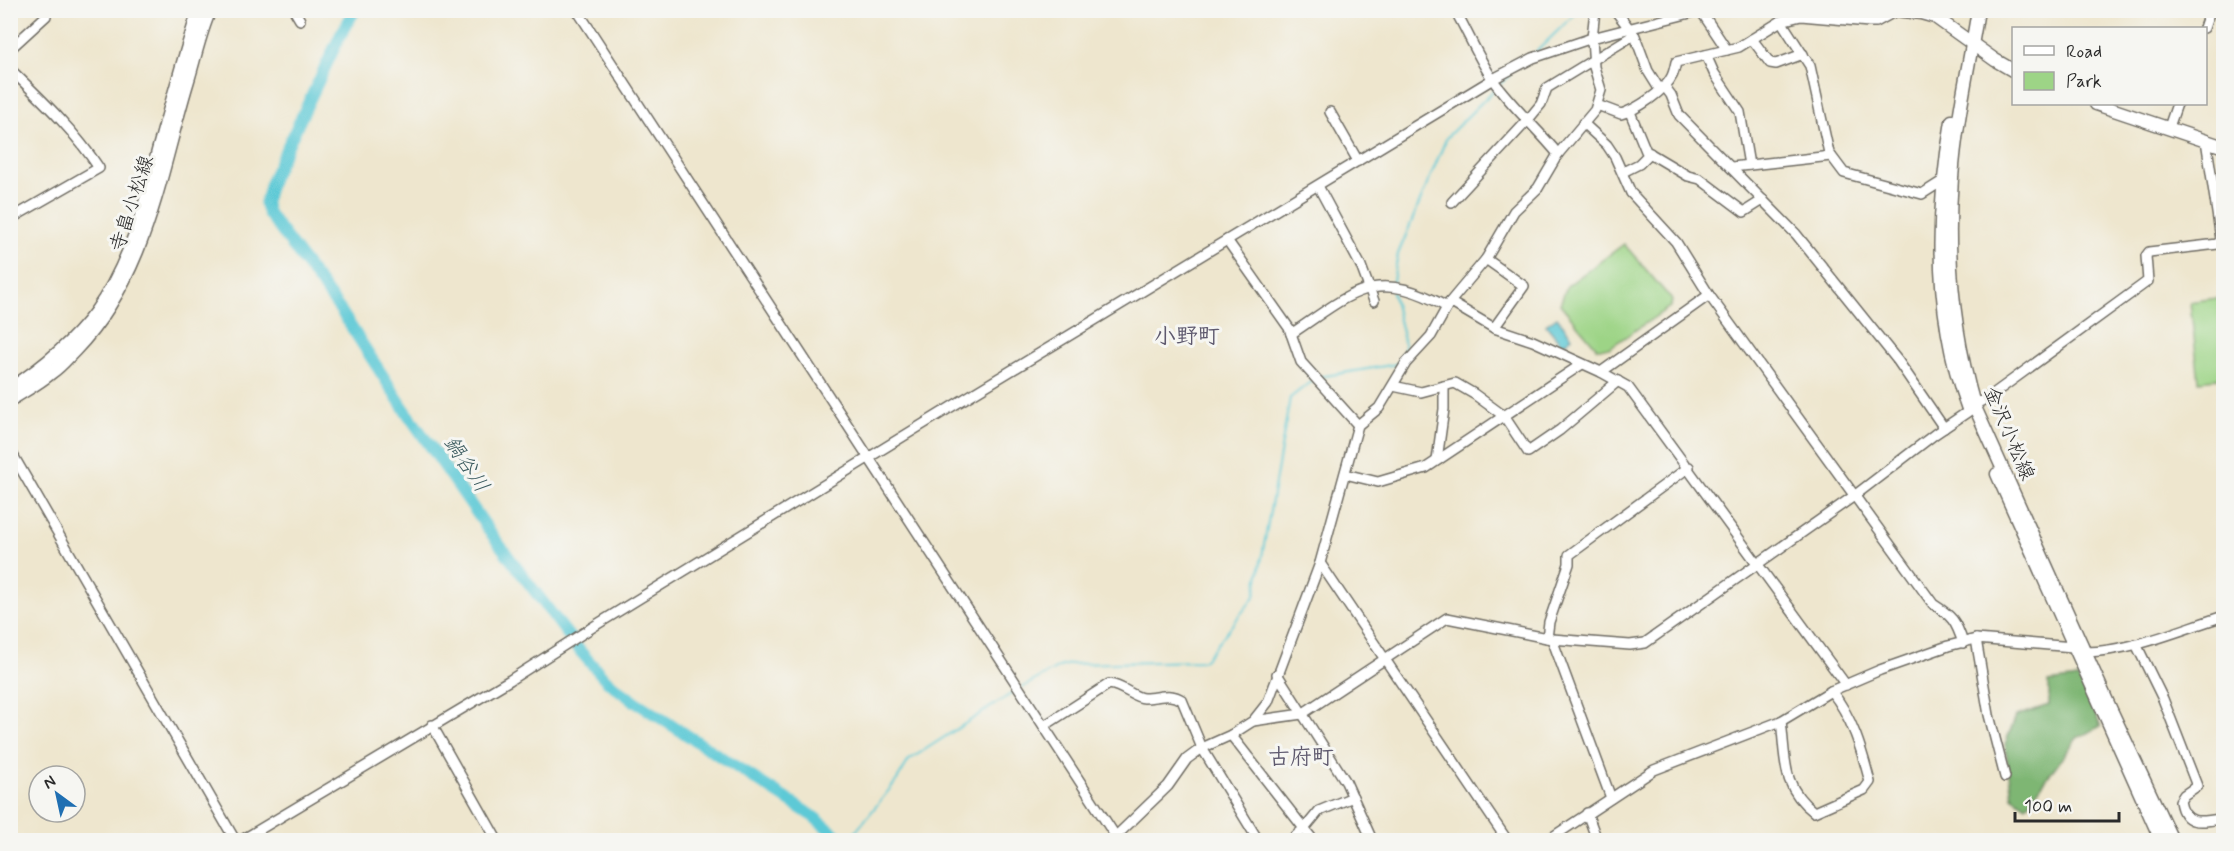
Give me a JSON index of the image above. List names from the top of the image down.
{
  "streets": {
    "main road": ["寺畠小松線", "金沢小松線"]
  },
  "districts": ["小野町", "古府町"],
  "water": ["鍋谷川"],
  "legend": ["Road", "Park"],
  "scale_bar": "100 m",
  "north": "top left"
}
